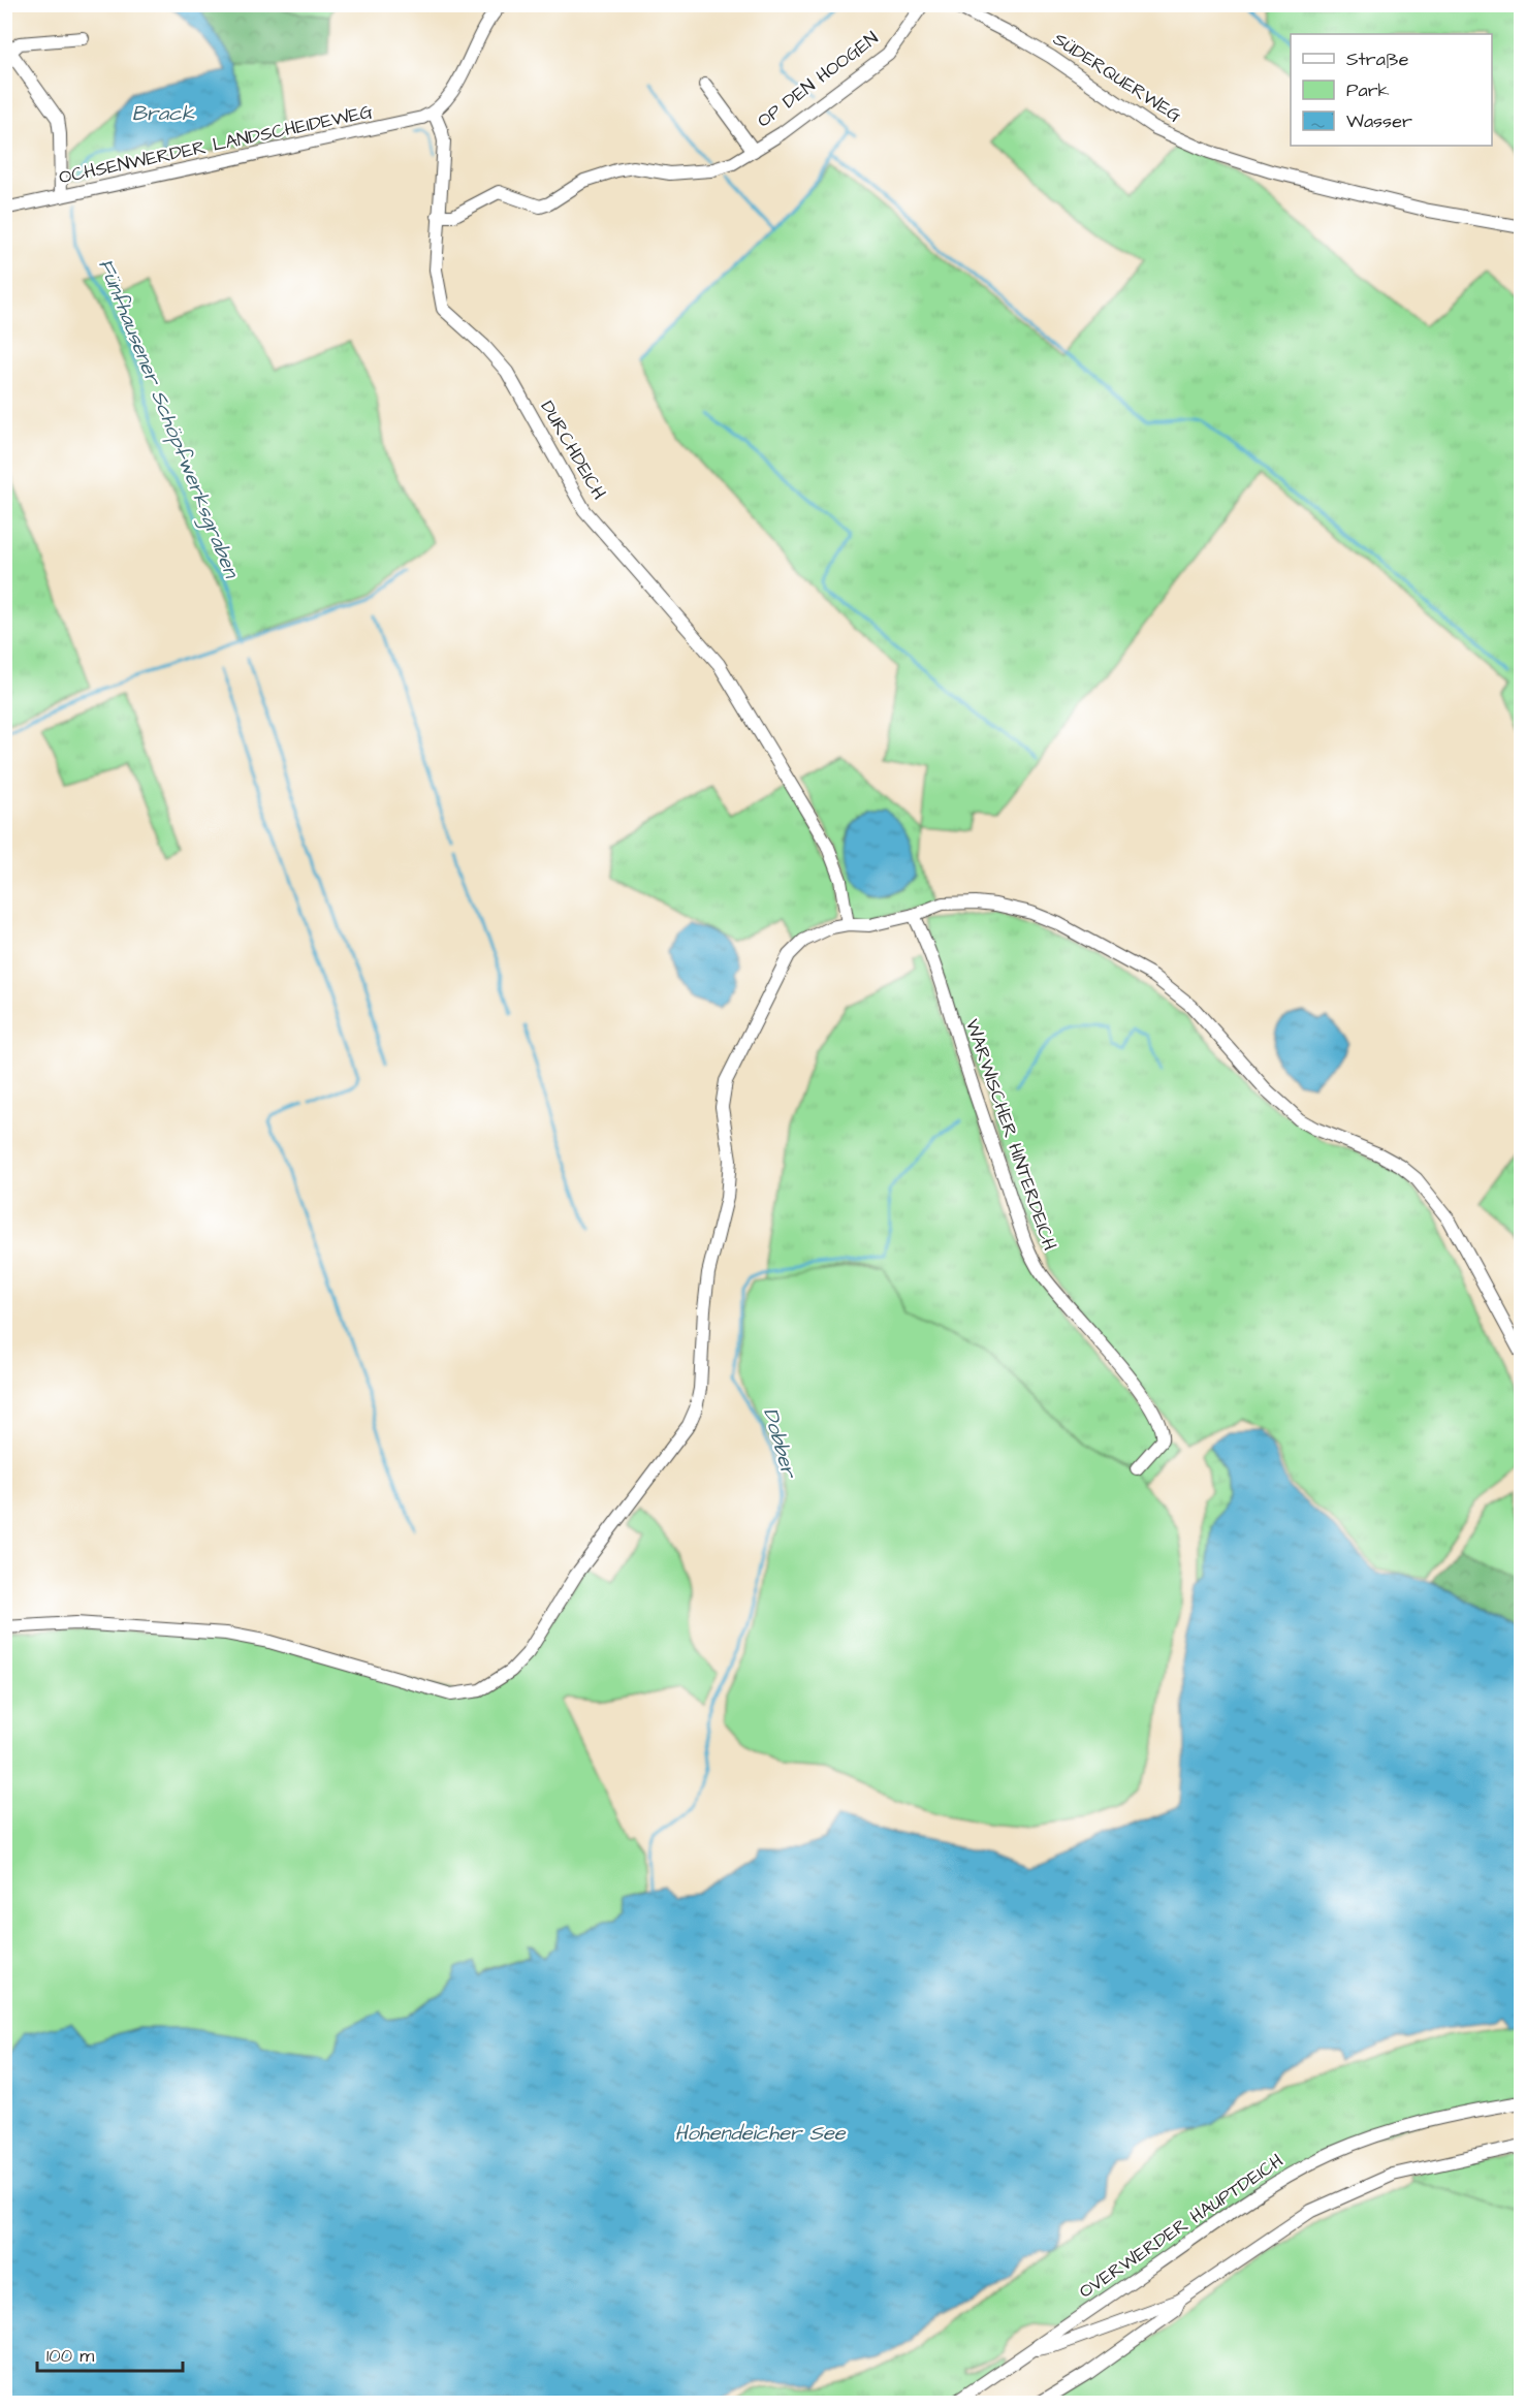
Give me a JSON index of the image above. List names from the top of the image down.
{
  "streets": {
    "street": [
      "SÜDERQUERWEG",
      "OP DEN HOOGEN",
      "OCHSENWERDER LANDSCHEIDEWEG",
      "DURCHDEICH",
      "WARWISCHER HINTERDEICH",
      "OVERWERDER HAUPTDEICH"
    ]
  },
  "crossings": [
    ["OP DEN HOOGEN", "DURCHDEICH"],
    ["OCHSENWERDER LANDSCHEIDEWEG", "DURCHDEICH"]
  ],
  "water": [
    "Brack",
    "Fünfhausener Schöpfwerksgraben",
    "Dobber",
    "Hohendeicher See"
  ],
  "legend": ["Straße", "Park", "Wasser"],
  "scale_bar": "100 m"
}
